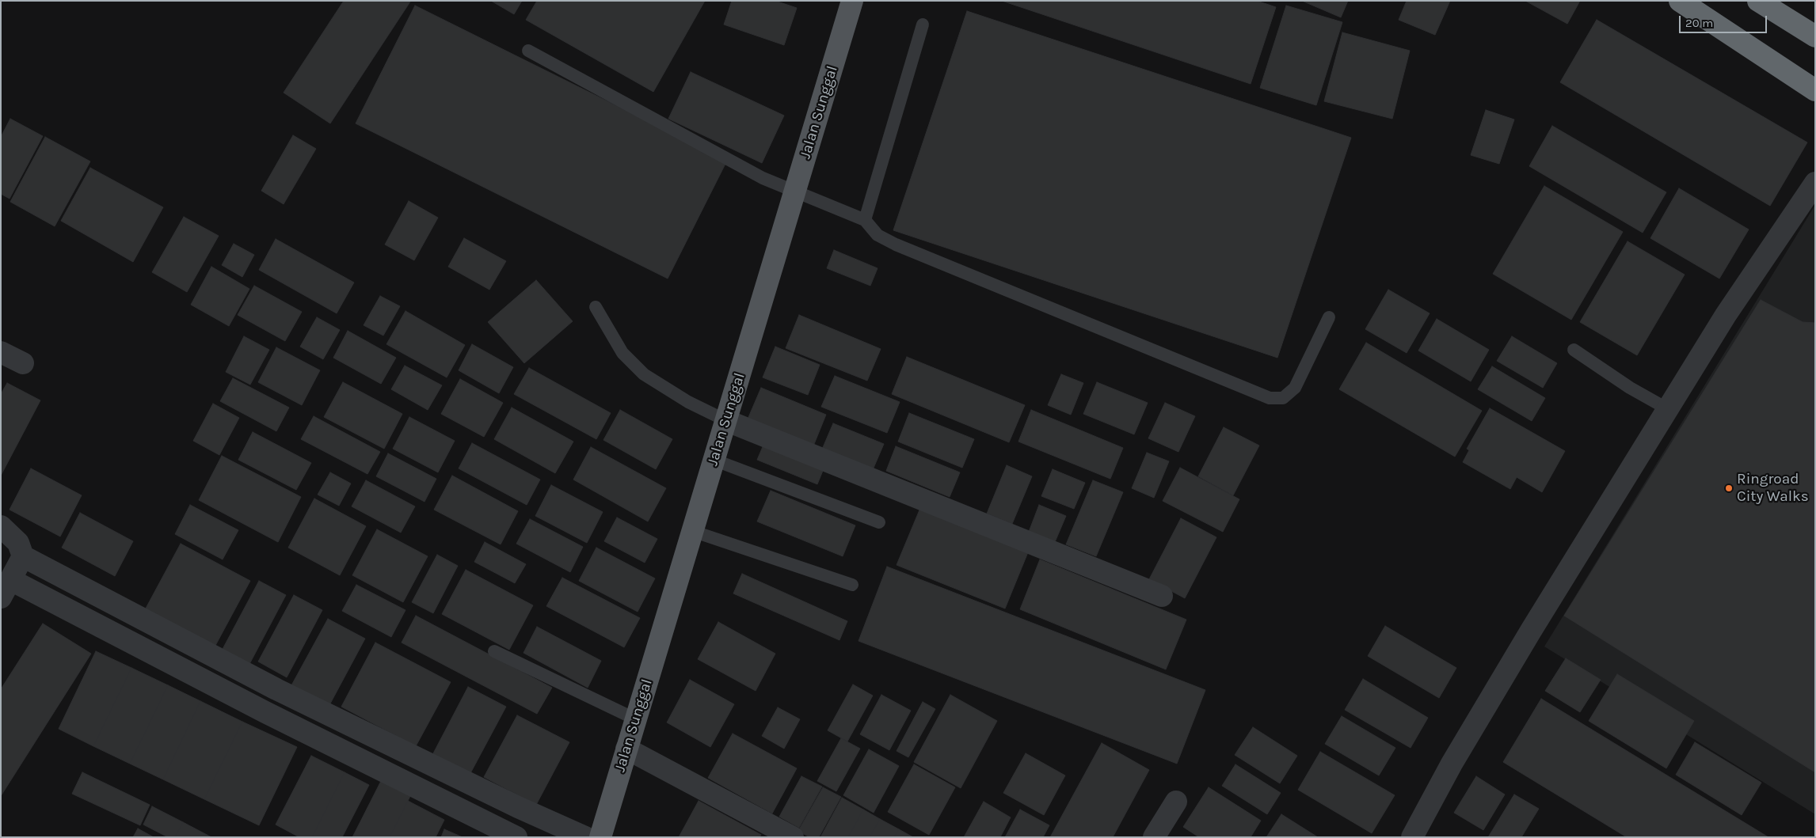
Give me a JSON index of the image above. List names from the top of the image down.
{
  "streets": {
    "main road": ["Jalan Sunggal"]
  },
  "places": ["Ringroad City Walks"],
  "scale_bar": "20 m"
}
